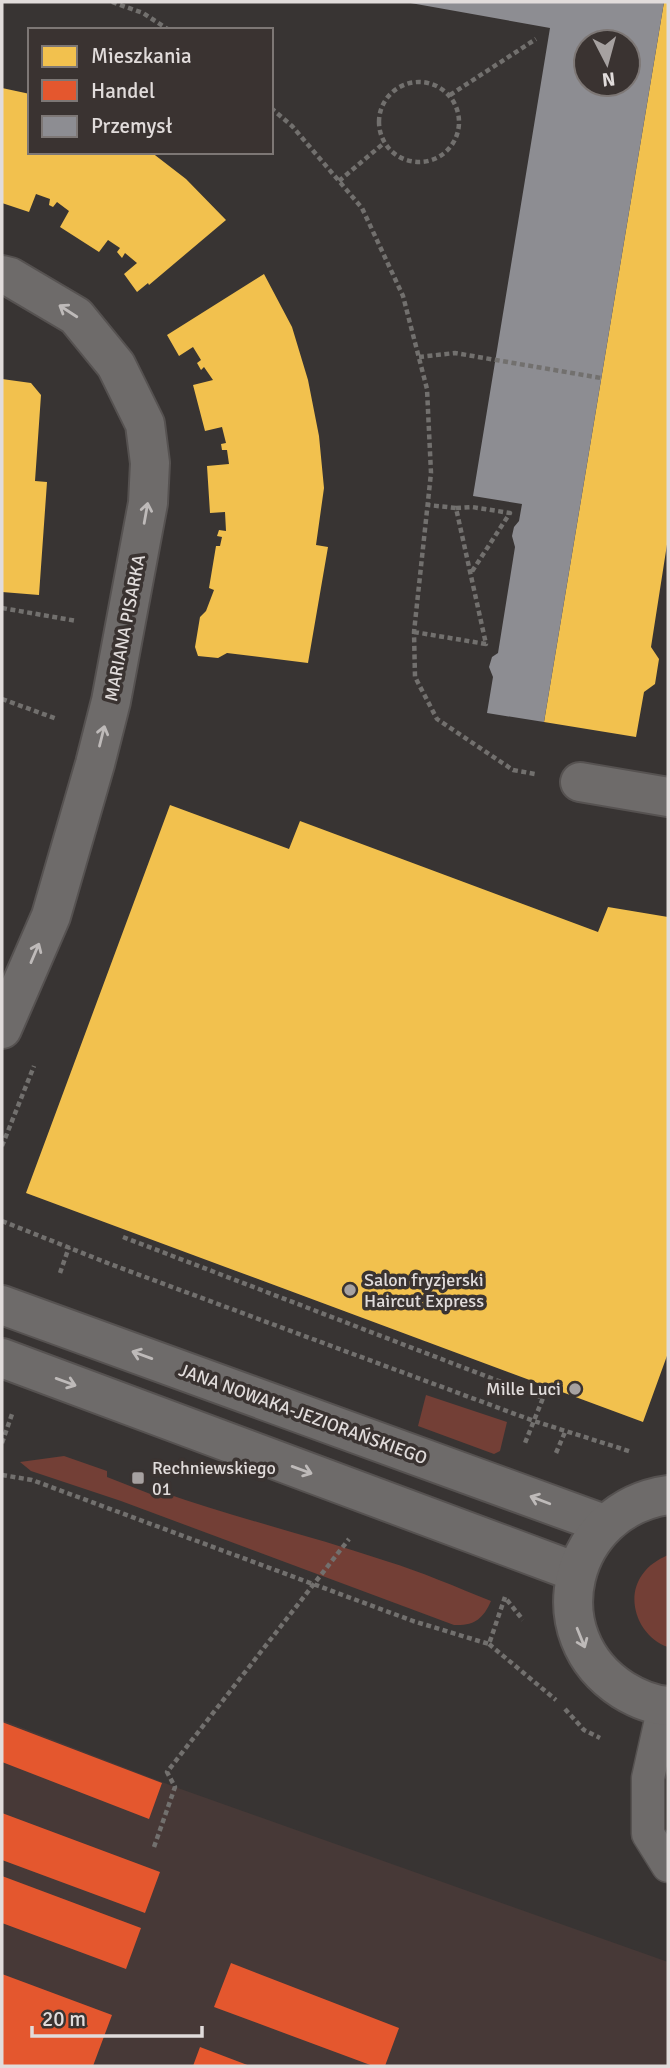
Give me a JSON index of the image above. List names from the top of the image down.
{
  "streets": {
    "street": ["MARIANA PISARKA", "JANA NOWAKA-JEZIORAŃSKIEGO"]
  },
  "one_way": ["MARIANA PISARKA"],
  "places": {
    "other": ["Salon fryzjerski Haircut Express", "Mille Luci"],
    "transit": ["Rechniewskiego 01"]
  },
  "legend": ["Mieszkania", "Handel", "Przemysł"],
  "scale_bar": "20 m",
  "north": "bottom"
}
